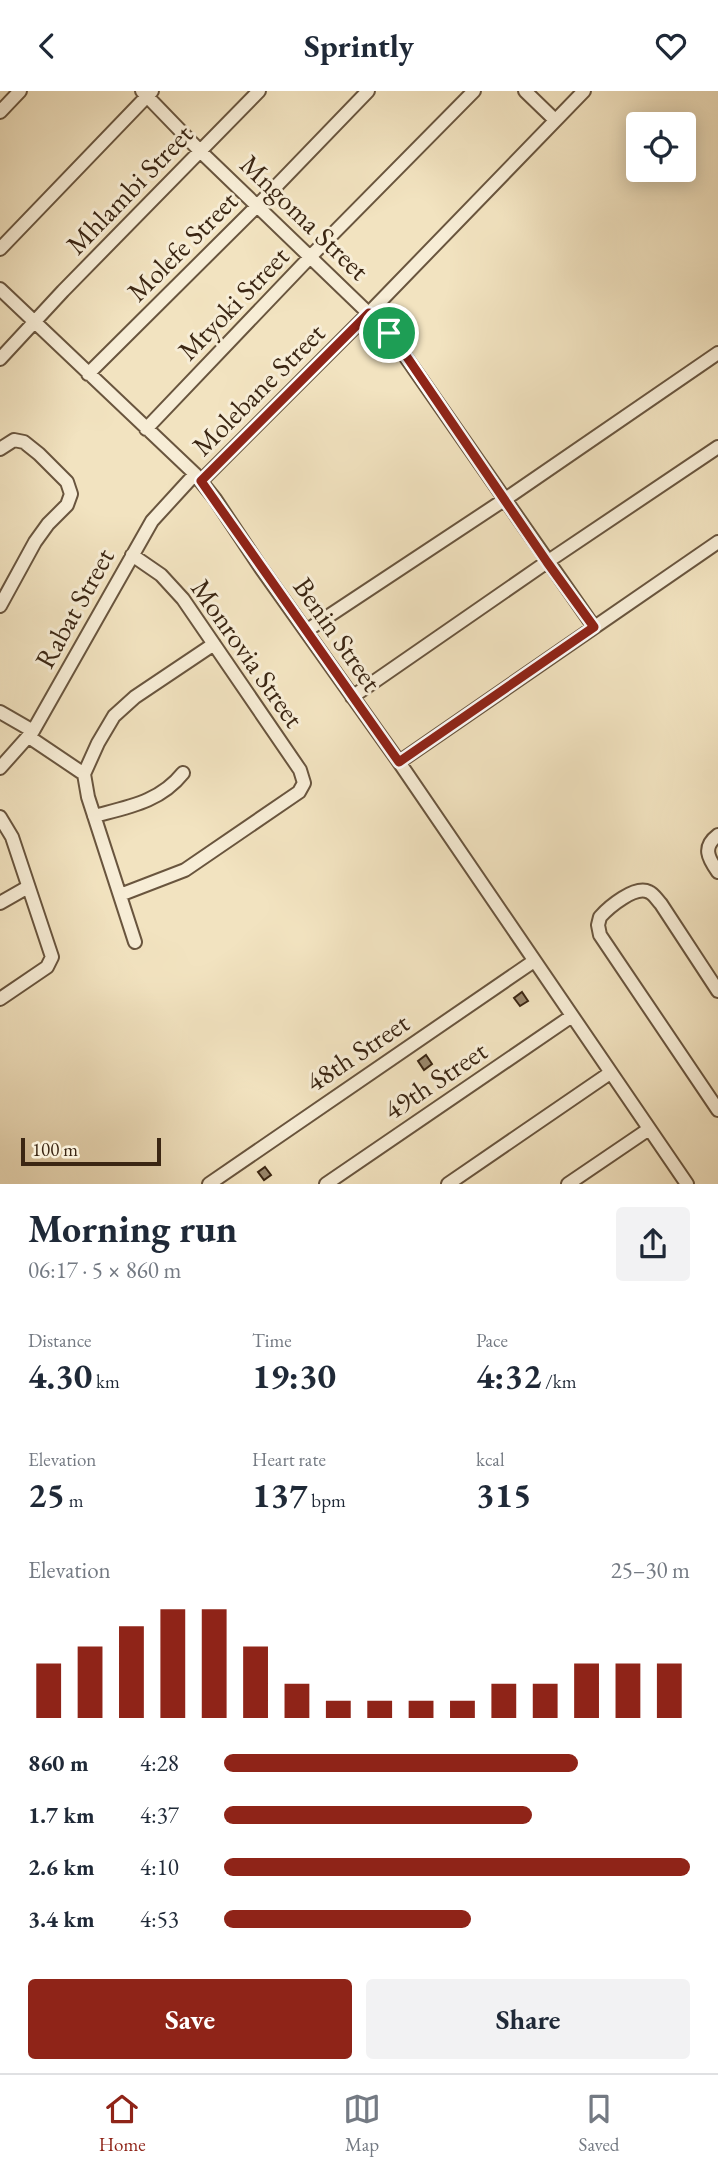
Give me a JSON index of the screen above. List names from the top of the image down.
{
  "streets": {
    "street": [
      "Mhlambi Street",
      "Mngoma Street",
      "Molefe Street",
      "Mtyoki Street",
      "Molebane Street",
      "Rabat Street",
      "Benin Street",
      "Monrovia Street",
      "48th Street",
      "49th Street"
    ]
  },
  "crossings": [
    ["Mhlambi Street", "Mngoma Street"],
    ["Mhlambi Street", "Benin Street"],
    ["Mngoma Street", "Molefe Street"],
    ["Mngoma Street", "Mtyoki Street"],
    ["Mngoma Street", "Molebane Street"],
    ["Molefe Street", "Benin Street"],
    ["Mtyoki Street", "Benin Street"],
    ["Molebane Street", "Rabat Street"],
    ["Molebane Street", "Benin Street"],
    ["Rabat Street", "Benin Street"],
    ["Rabat Street", "Monrovia Street"],
    ["Benin Street", "48th Street"],
    ["Benin Street", "49th Street"]
  ],
  "scale_bar": "100 m",
  "page": {
    "header": "Sprintly",
    "scale": "100 m",
    "heading": ["Morning run", "06:17 · 5 × 860 m"],
    "stats": [
      ["Distance", "4.30 km"],
      ["Time", "19:30"],
      ["Pace", "4:32 /km"],
      ["Elevation", "25 m"],
      ["Heart rate", "137 bpm"],
      ["kcal", "315"]
    ],
    "chart": ["Elevation", "25–30 m"],
    "list": [
      {
        "name": "860 m",
        "note": "4:28"
      },
      {
        "name": "1.7 km",
        "note": "4:37"
      },
      {
        "name": "2.6 km",
        "note": "4:10"
      },
      {
        "name": "3.4 km",
        "note": "4:53"
      }
    ],
    "buttons": ["Save", "Share"],
    "tabs": ["Home", "Map", "Saved"]
  }
}
